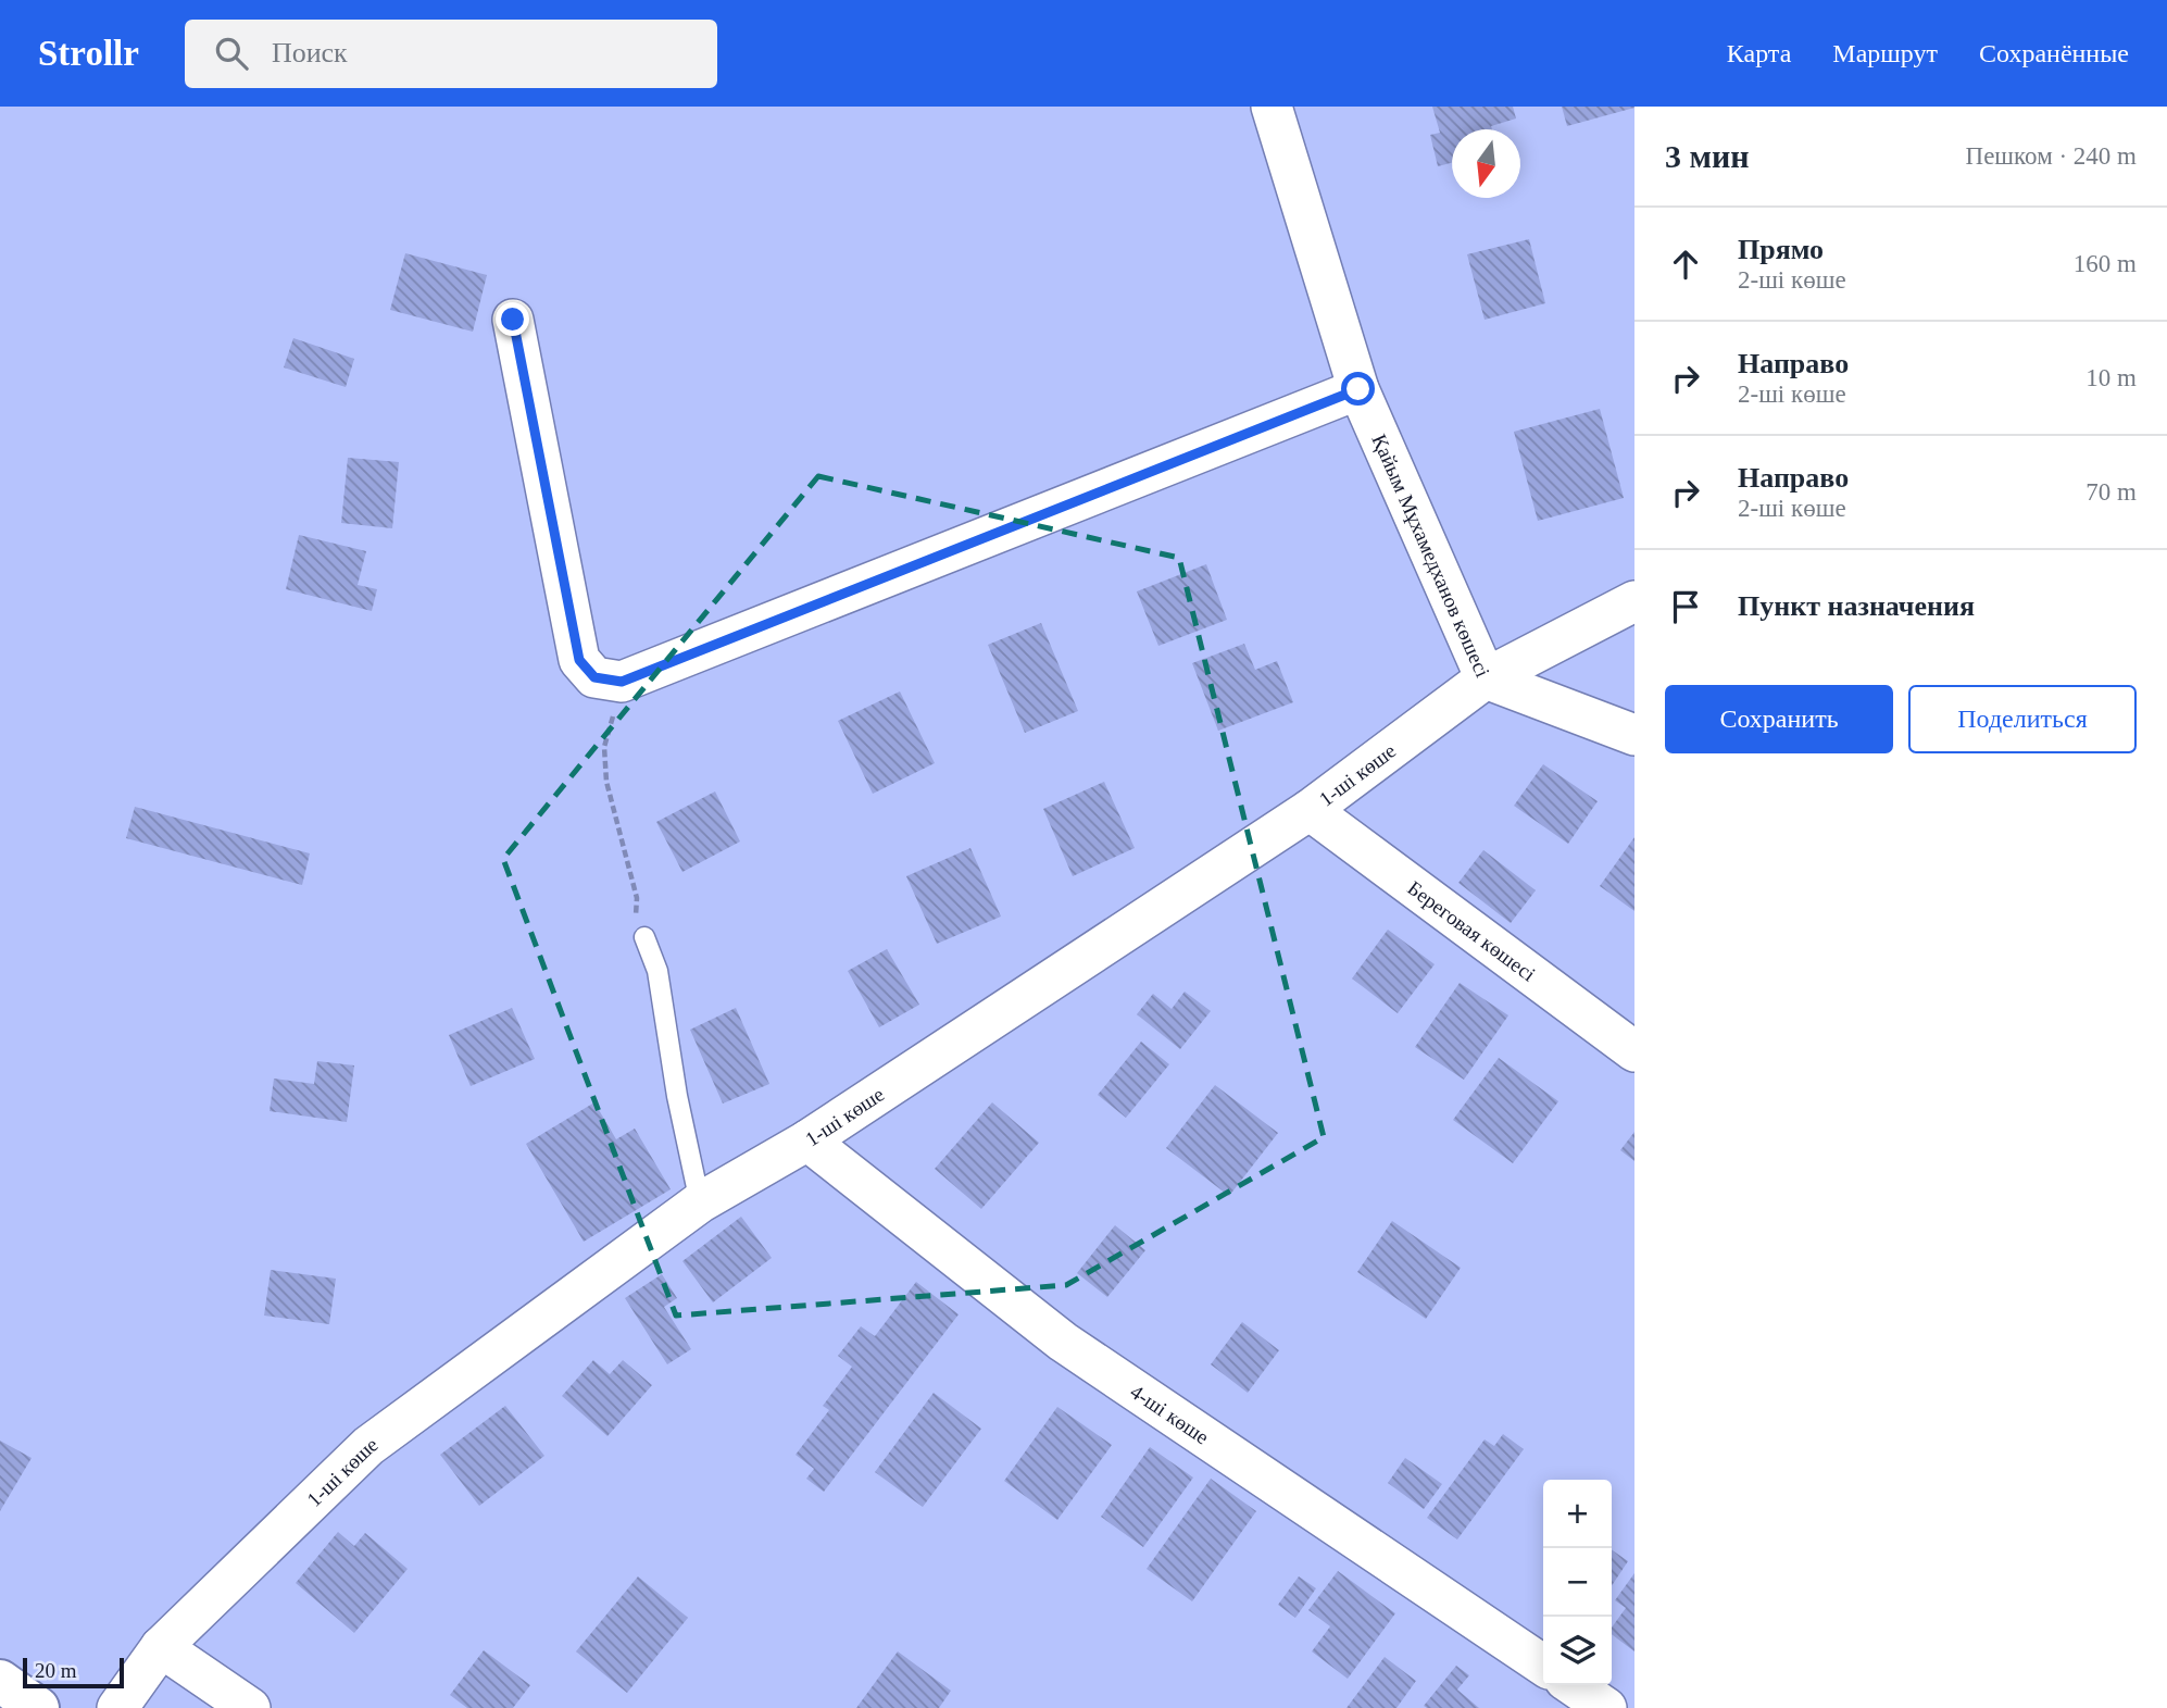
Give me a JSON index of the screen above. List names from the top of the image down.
{
  "streets": {
    "street": [
      "Қайым Мұхамедханов көшесi",
      "1-ші көше",
      "Береговая көшесі",
      "4-шi көше"
    ]
  },
  "crossings": [
    ["Қайым Мұхамедханов көшесi", "1-ші көше"],
    ["1-ші көше", "Береговая көшесі"],
    ["1-ші көше", "4-шi көше"]
  ],
  "scale_bar": "20 m",
  "north": "bottom",
  "page": {
    "header": "Strollr",
    "search": "Поиск",
    "nav": ["Карта", "Маршрут", "Сохранённые"],
    "heading": ["3 мин", "Пешком · 240 m"],
    "list": [
      ["Прямо", "2-ші көше", "160 m"],
      ["Направо", "2-ші көше", "10 m"],
      ["Направо", "2-ші көше", "70 m"],
      "Пункт назначения"
    ],
    "buttons": ["Сохранить", "Поделиться"],
    "map_buttons": ["+", "−"],
    "scale": "20 m"
  }
}
